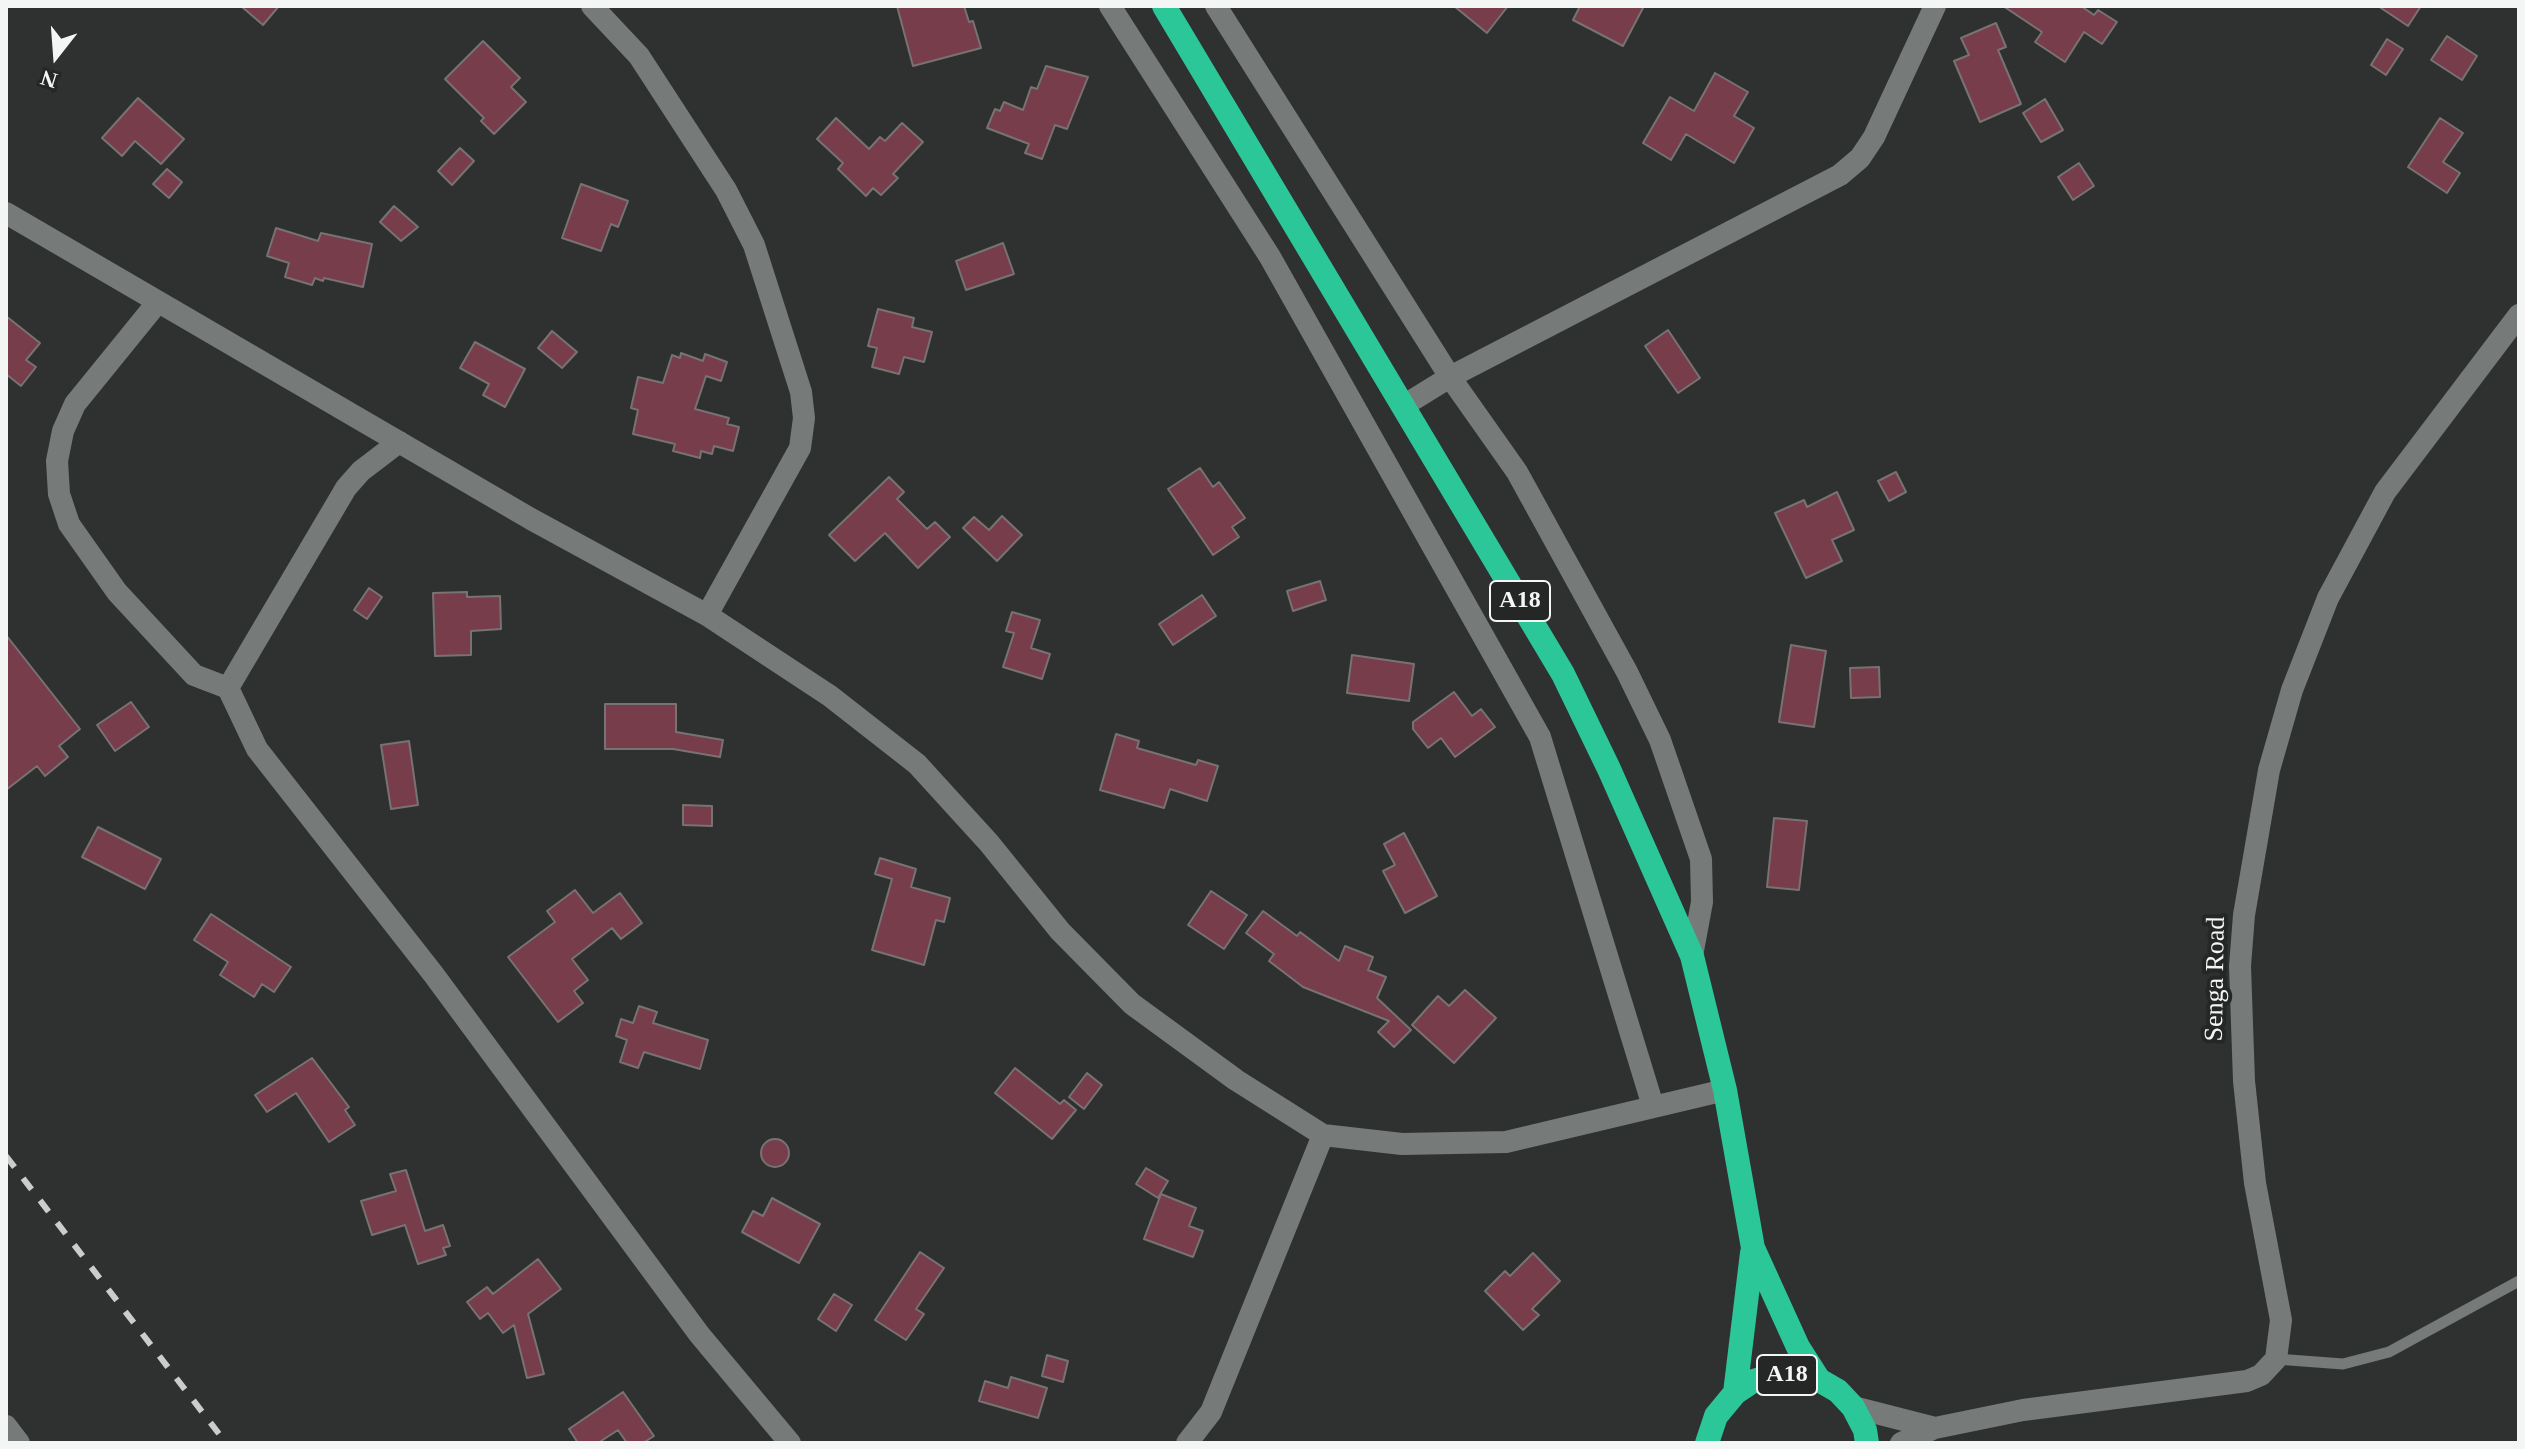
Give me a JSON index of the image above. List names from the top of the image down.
{
  "streets": {
    "highway": ["A18"],
    "street": ["Senga Road"]
  },
  "north": "bottom"
}
